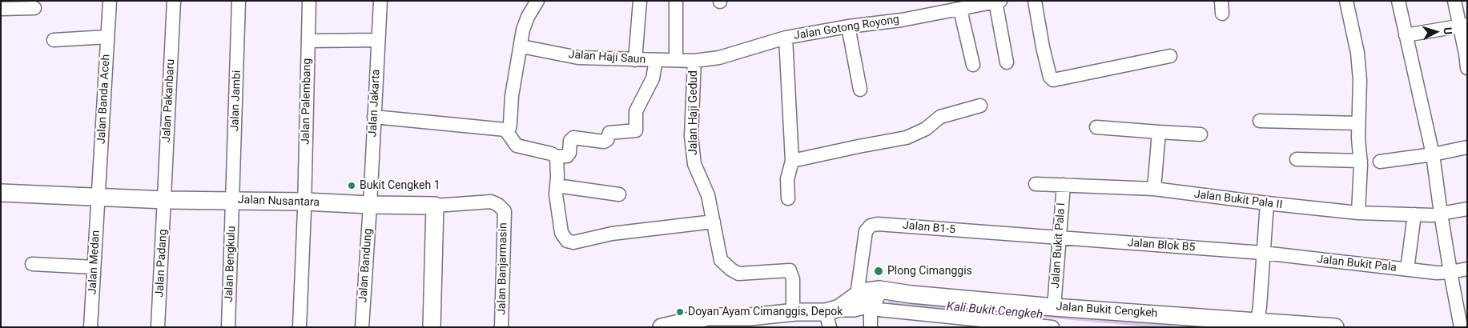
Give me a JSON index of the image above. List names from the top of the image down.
{
  "streets": {
    "street": [
      "Jalan Gotong Royong",
      "Jalan Haji Saun",
      "Jalan Banda Aceh",
      "Jalan Pakanbaru",
      "Jalan Jambi",
      "Jalan Palembang",
      "Jalan Jakarta",
      "Jalan Haji Gedud",
      "Jalan Bukit Pala II",
      "Jalan Nusantara",
      "Jalan B1-5",
      "Jalan Bukit Pala I",
      "Jalan Blok B5",
      "Jalan Medan",
      "Jalan Padang",
      "Jalan Bengkulu",
      "Jalan Bukit Pala",
      "Jalan Bandung",
      "Jalan Banjarmasin",
      "Jalan Bukit Cengkeh"
    ]
  },
  "crossings": [
    ["Jalan Gotong Royong", "Jalan Haji Saun"],
    ["Jalan Gotong Royong", "Jalan Haji Gedud"],
    ["Jalan Haji Saun", "Jalan Haji Gedud"],
    ["Jalan Banda Aceh", "Jalan Nusantara"],
    ["Jalan Banda Aceh", "Jalan Medan"],
    ["Jalan Pakanbaru", "Jalan Nusantara"],
    ["Jalan Pakanbaru", "Jalan Padang"],
    ["Jalan Jambi", "Jalan Nusantara"],
    ["Jalan Jambi", "Jalan Bengkulu"],
    ["Jalan Palembang", "Jalan Nusantara"],
    ["Jalan Jakarta", "Jalan Nusantara"],
    ["Jalan Jakarta", "Jalan Bandung"],
    ["Jalan Haji Gedud", "Jalan Bukit Cengkeh"],
    ["Jalan Bukit Pala II", "Jalan Bukit Pala I"],
    ["Jalan Nusantara", "Jalan Medan"],
    ["Jalan Nusantara", "Jalan Padang"],
    ["Jalan Nusantara", "Jalan Bengkulu"],
    ["Jalan Nusantara", "Jalan Bandung"],
    ["Jalan Nusantara", "Jalan Banjarmasin"],
    ["Jalan B1-5", "Jalan Bukit Pala I"],
    ["Jalan B1-5", "Jalan Blok B5"],
    ["Jalan B1-5", "Jalan Bukit Cengkeh"],
    ["Jalan Bukit Pala I", "Jalan Blok B5"],
    ["Jalan Bukit Pala I", "Jalan Bukit Cengkeh"],
    ["Jalan Blok B5", "Jalan Bukit Pala"]
  ],
  "water": ["Kali Bukit Cengkeh"],
  "places": ["Bukit Cengkeh 1", "Plong Cimanggis", "Doyan Ayam Cimanggis, Depok"],
  "north": "right"
}
